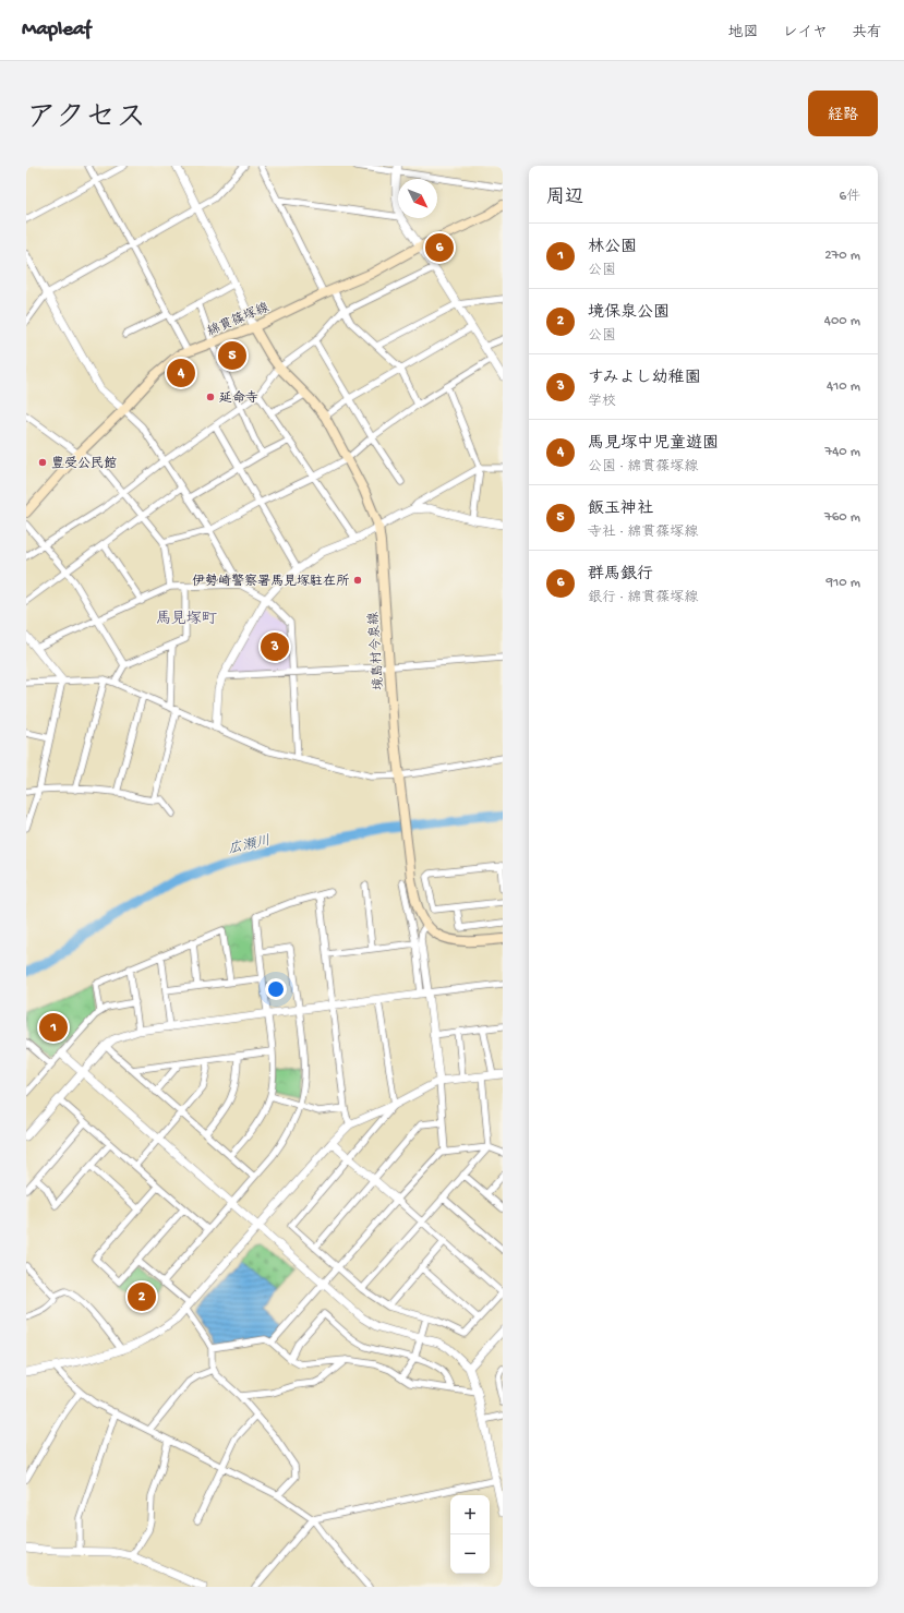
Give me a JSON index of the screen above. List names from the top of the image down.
{
  "streets": {
    "main road": ["綿貫篠塚線", "境島村今泉線"]
  },
  "crossings": [
    ["綿貫篠塚線", "境島村今泉線"]
  ],
  "districts": ["馬見塚町"],
  "water": ["広瀬川"],
  "places": ["延命寺", "豊受公民館", "伊勢崎警察署馬見塚駐在所"],
  "north": "bottom right",
  "page": {
    "header": "Mapleaf",
    "nav": ["地図", "レイヤ", "共有"],
    "title": "アクセス",
    "buttons": "経路",
    "heading": ["周辺", "6件"],
    "list": [
      {
        "mark": "1",
        "name": "林公園",
        "note": "公園",
        "value": "270 m"
      },
      {
        "mark": "2",
        "name": "境保泉公園",
        "note": "公園",
        "value": "400 m"
      },
      {
        "mark": "3",
        "name": "すみよし幼稚園",
        "note": "学校",
        "value": "410 m"
      },
      {
        "mark": "4",
        "name": "馬見塚中児童遊園",
        "note": "公園 · 綿貫篠塚線",
        "value": "740 m"
      },
      {
        "mark": "5",
        "name": "飯玉神社",
        "note": "寺社 · 綿貫篠塚線",
        "value": "760 m"
      },
      {
        "mark": "6",
        "name": "群馬銀行",
        "note": "銀行 · 綿貫篠塚線",
        "value": "910 m"
      }
    ],
    "pins": [
      "6",
      "5",
      "4",
      "3",
      "1",
      "2"
    ],
    "map_buttons": ["+", "−"]
  }
}
